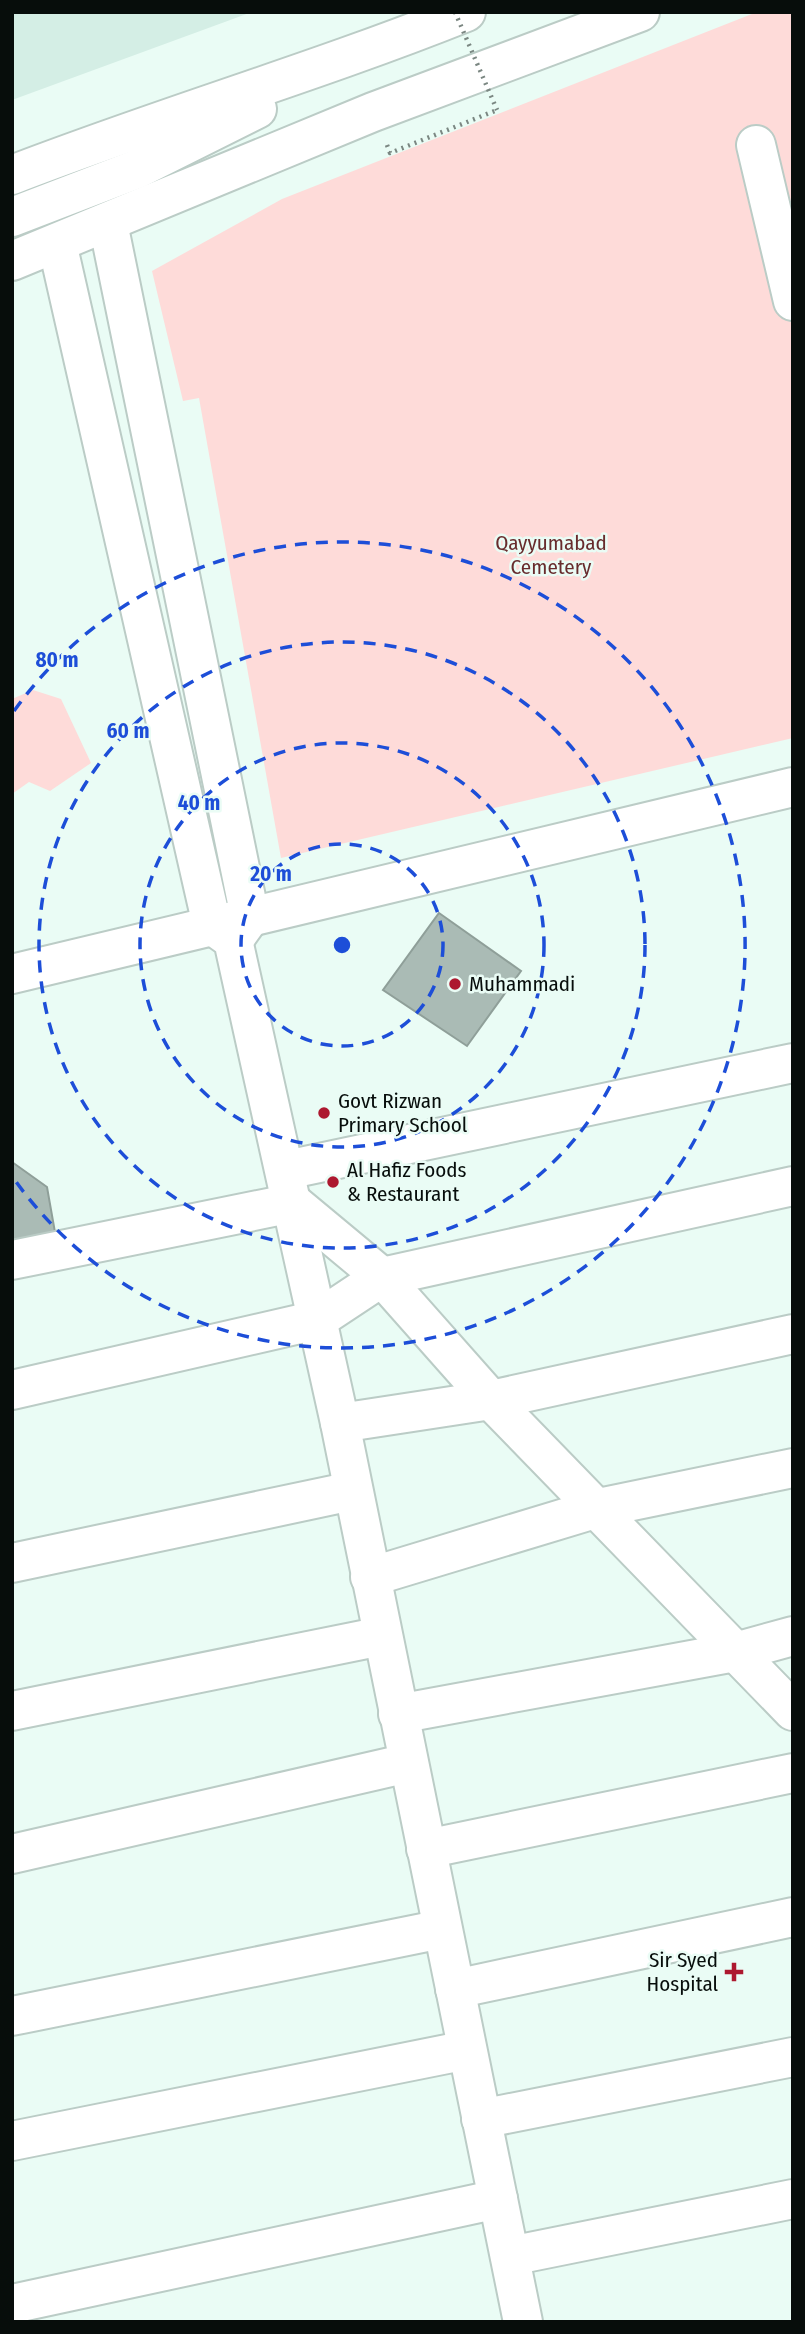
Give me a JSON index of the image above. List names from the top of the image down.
{
  "parks": ["Qayyumabad Cemetery"],
  "places": {
    "other": ["Muhammadi", "Govt Rizwan Primary School", "Al Hafiz Foods & Restaurant"],
    "health": ["Sir Syed Hospital"]
  },
  "rings": [
    "80 m",
    "60 m",
    "40 m",
    "20 m"
  ]
}
